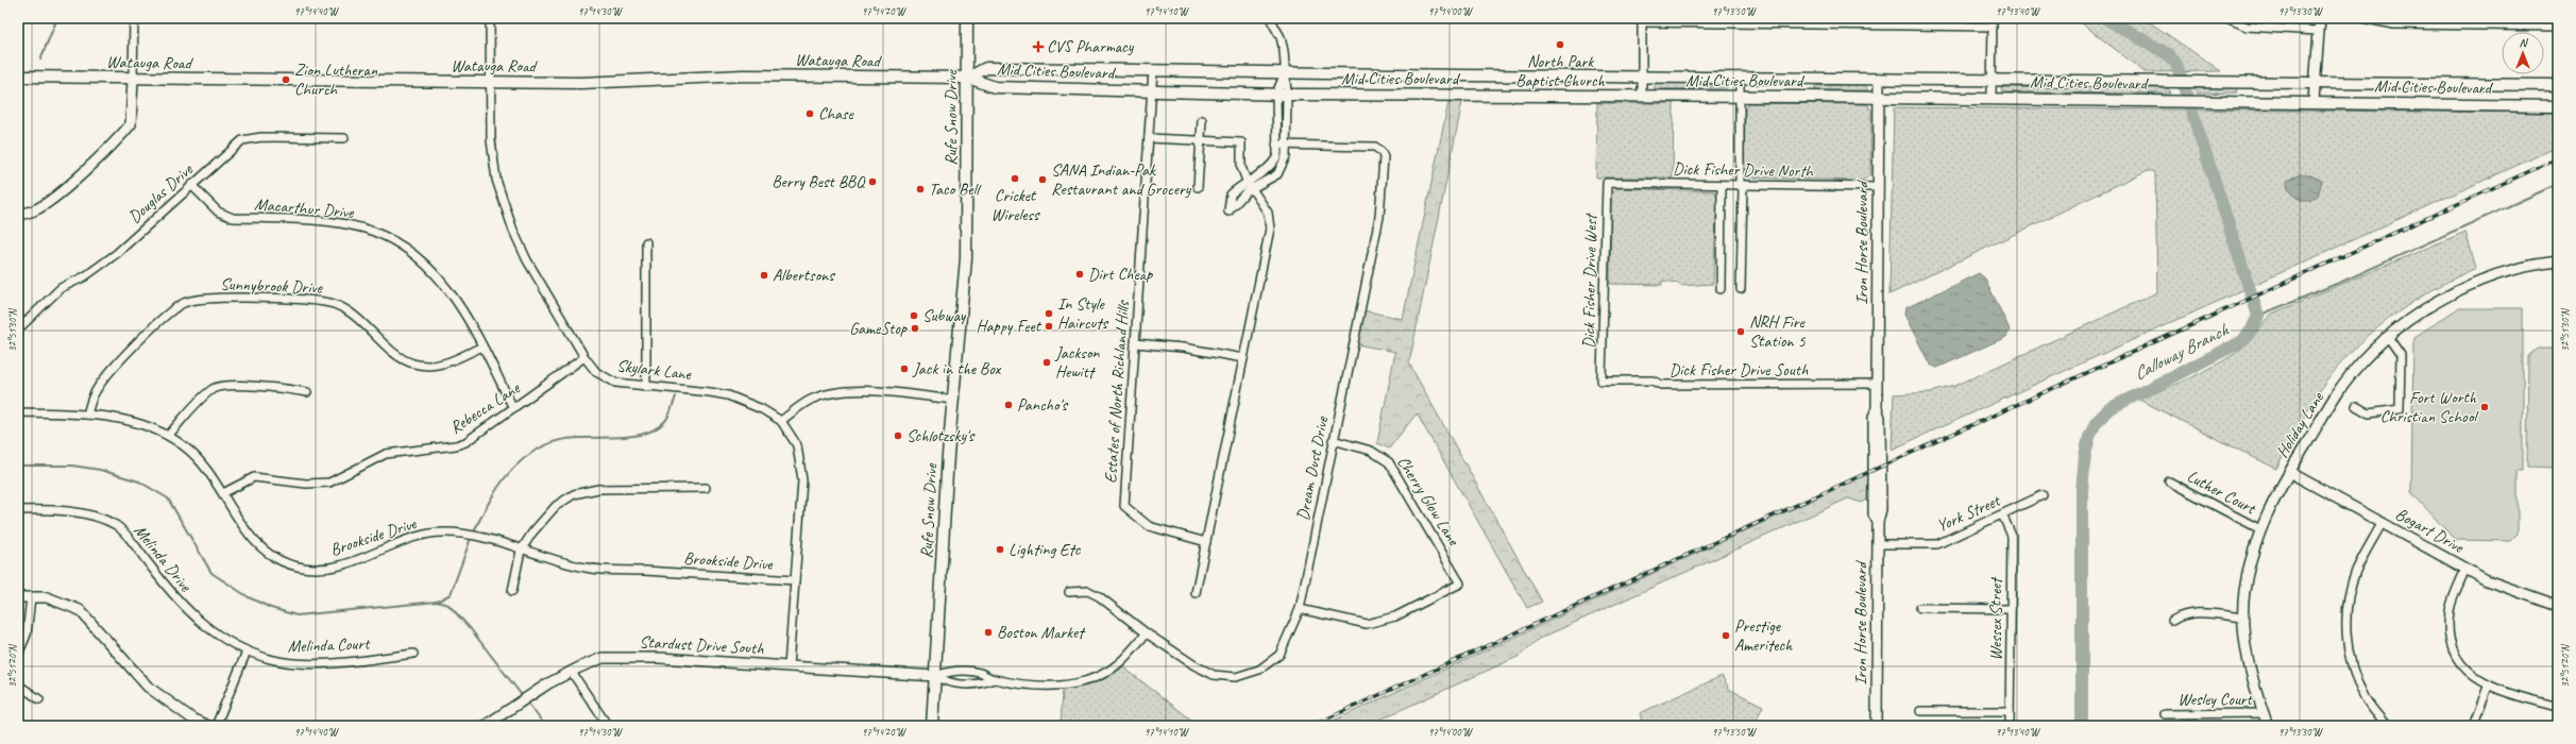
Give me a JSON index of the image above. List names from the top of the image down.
{
  "streets": {
    "main road": ["Watauga Road", "Mid Cities Boulevard", "Rufe Snow Drive"],
    "street": [
      "Dick Fisher Drive North",
      "Douglas Drive",
      "Macarthur Drive",
      "Iron Horse Boulevard",
      "Dick Fisher Drive West",
      "Sunnybrook Drive",
      "Skylark Lane",
      "Dick Fisher Drive South",
      "Estates of North Richland Hills",
      "Rebecca Lane",
      "Holiday Lane",
      "Dream Dust Drive",
      "Luther Court",
      "Cherry Glow Lane",
      "York Street",
      "Bogart Drive",
      "Brookside Drive",
      "Melinda Drive",
      "Wessex Street",
      "Melinda Court",
      "Stardust Drive South",
      "Wesley Court"
    ]
  },
  "crossings": [
    ["Watauga Road", "Mid Cities Boulevard"],
    ["Watauga Road", "Rufe Snow Drive"],
    ["Watauga Road", "Skylark Lane"],
    ["Mid Cities Boulevard", "Rufe Snow Drive"],
    ["Mid Cities Boulevard", "Iron Horse Boulevard"],
    ["Mid Cities Boulevard", "Estates of North Richland Hills"],
    ["Rufe Snow Drive", "Stardust Drive South"],
    ["Dick Fisher Drive North", "Iron Horse Boulevard"],
    ["Dick Fisher Drive North", "Dick Fisher Drive West"],
    ["Douglas Drive", "Macarthur Drive"],
    ["Macarthur Drive", "Sunnybrook Drive"],
    ["Macarthur Drive", "Rebecca Lane"],
    ["Iron Horse Boulevard", "Dick Fisher Drive South"],
    ["Iron Horse Boulevard", "York Street"],
    ["Dick Fisher Drive West", "Dick Fisher Drive South"],
    ["Sunnybrook Drive", "Brookside Drive"],
    ["Skylark Lane", "Rebecca Lane"],
    ["Skylark Lane", "Brookside Drive"],
    ["Skylark Lane", "Stardust Drive South"],
    ["Rebecca Lane", "Brookside Drive"],
    ["Holiday Lane", "Luther Court"],
    ["Holiday Lane", "Bogart Drive"],
    ["Holiday Lane", "Wesley Court"],
    ["Dream Dust Drive", "Cherry Glow Lane"],
    ["York Street", "Wessex Street"],
    ["Melinda Drive", "Melinda Court"]
  ],
  "water": ["Calloway Branch"],
  "places": {
    "other": [
      "North Park Baptist Church",
      "Zion Lutheran Church",
      "Chase",
      "Cricket Wireless",
      "SANA Indian-Pak Restaurant and Grocery",
      "Berry Best BBQ",
      "Taco Bell",
      "Dirt Cheap",
      "Albertsons",
      "In Style Haircuts",
      "Subway",
      "Happy Feet",
      "GameStop",
      "NRH Fire Station 5",
      "Jackson Hewitt",
      "Jack in the Box",
      "Pancho's",
      "Fort Worth Christian School",
      "Schlotzsky's",
      "Lighting Etc",
      "Boston Market",
      "Prestige Ameritech"
    ],
    "health": ["CVS Pharmacy"]
  },
  "north": "top",
  "coordinates": [
    "97°14'40\"W",
    "97°14'30\"W",
    "97°14'20\"W",
    "97°14'10\"W",
    "97°14'00\"W",
    "97°13'50\"W",
    "97°13'40\"W",
    "97°13'30\"W",
    "32°51'30\"N",
    "32°51'20\"N"
  ]
}
